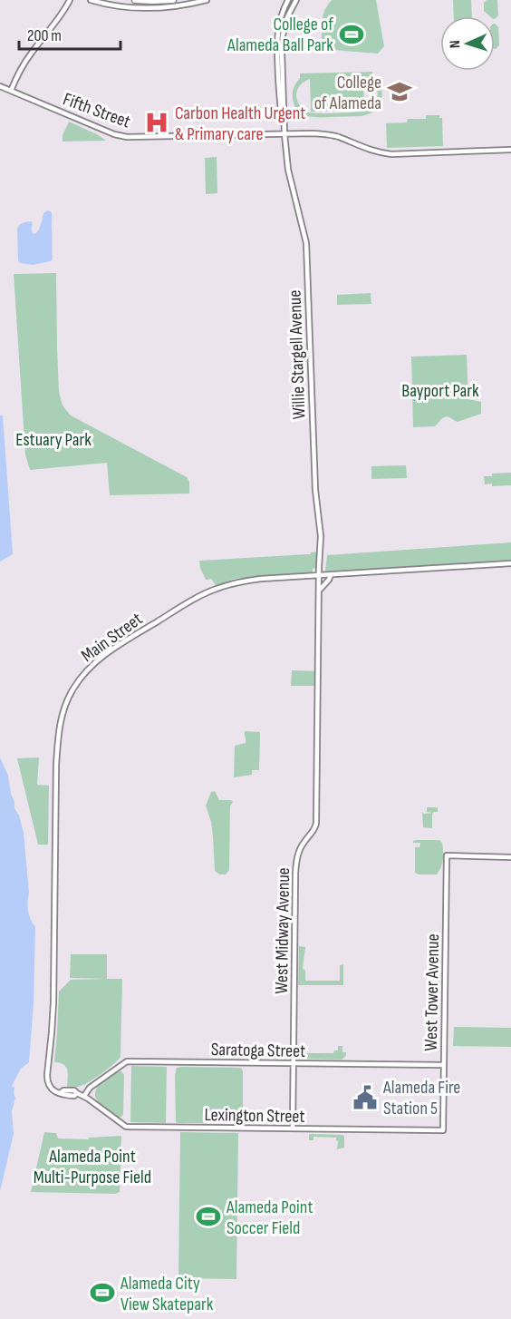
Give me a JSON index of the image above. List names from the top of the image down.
{
  "streets": {
    "street": [
      "Fifth Street",
      "Willie Stargell Avenue",
      "Main Street",
      "West Midway Avenue",
      "West Tower Avenue",
      "Saratoga Street",
      "Lexington Street"
    ]
  },
  "crossings": [
    ["Fifth Street", "Willie Stargell Avenue"],
    ["Willie Stargell Avenue", "Main Street"],
    ["Willie Stargell Avenue", "West Midway Avenue"],
    ["Main Street", "West Midway Avenue"],
    ["Main Street", "Lexington Street"],
    ["West Midway Avenue", "Saratoga Street"],
    ["West Midway Avenue", "Lexington Street"],
    ["West Tower Avenue", "Saratoga Street"],
    ["West Tower Avenue", "Lexington Street"],
    ["Saratoga Street", "Lexington Street"]
  ],
  "parks": ["Bayport Park", "Estuary Park", "Alameda Point Multi-Purpose Field"],
  "places": {
    "sports": ["College of Alameda Ball Park", "Alameda Point Soccer Field", "Alameda City View Skatepark"],
    "school or university": ["College of Alameda"],
    "hospital": ["Carbon Health Urgent & Primary care"],
    "public building": ["Alameda Fire Station 5"]
  },
  "scale_bar": "200 m",
  "north": "left"
}
